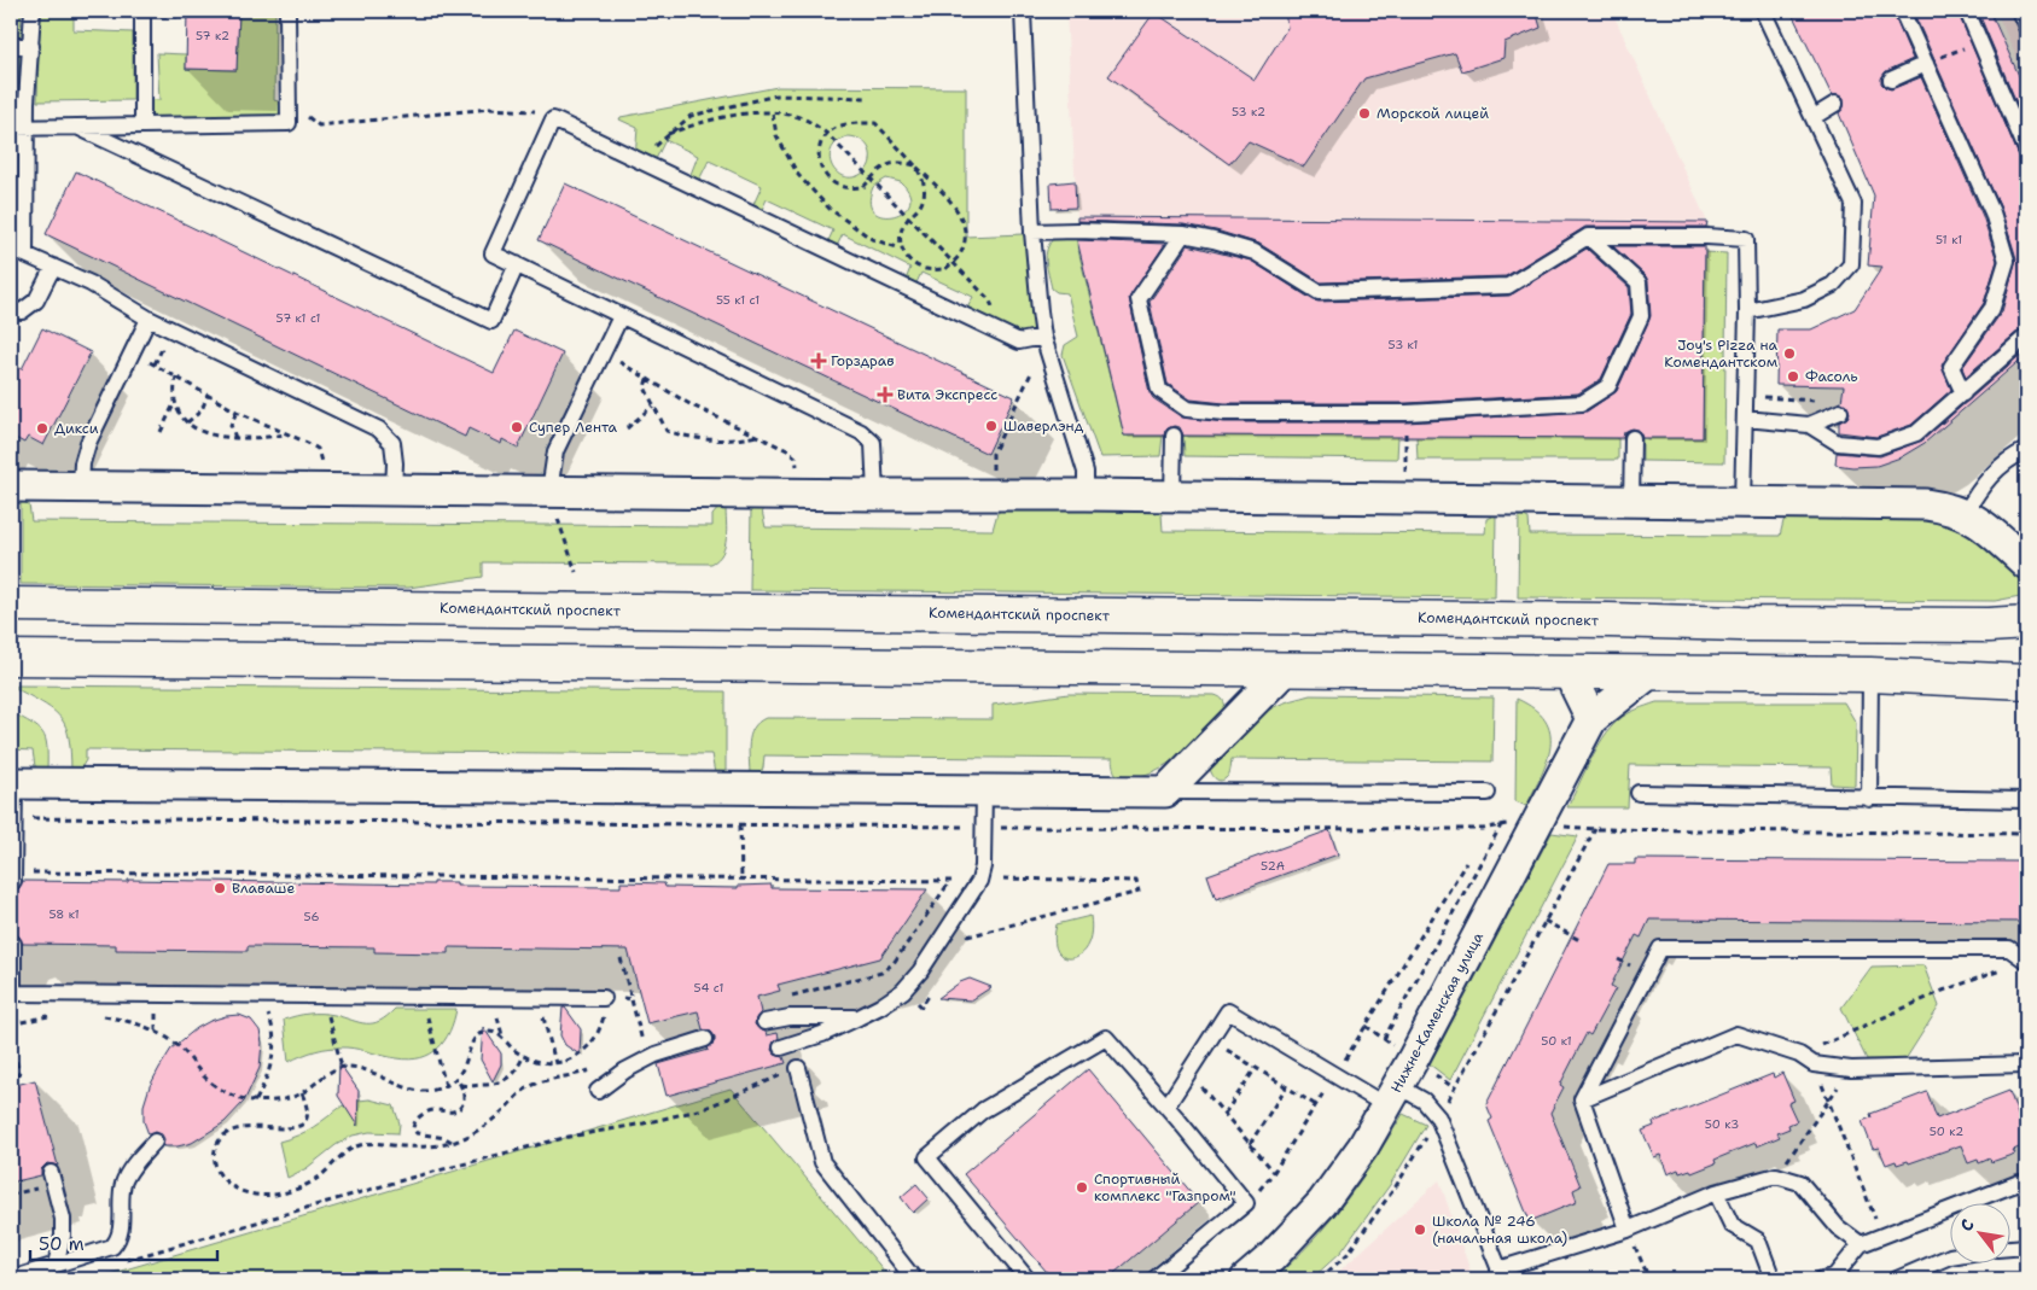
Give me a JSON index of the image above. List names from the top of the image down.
{
  "streets": {
    "main road": ["Комендантский проспект"],
    "street": ["Нижне-Каменская улица"]
  },
  "places": {
    "other": [
      "Морской лицей",
      "Joy's Pizza на Комендантском",
      "Фасоль",
      "Шаверлэнд",
      "Супер Лента",
      "Дикси",
      "Влаваше",
      "Спортивный комплекс \"Газпром\"",
      "Школа № 246 (начальная школа)"
    ],
    "health": ["Горздрав", "Вита Экспресс"]
  },
  "house_numbers": [
    "57 к2",
    "53 к2",
    "51 к1",
    "55 к1 с1",
    "57 к1 с1",
    "53 к1",
    "52А",
    "58 к1",
    "56",
    "54 с1",
    "50 к1",
    "50 к3",
    "50 к2"
  ],
  "scale_bar": "50 m",
  "north": "top left"
}
